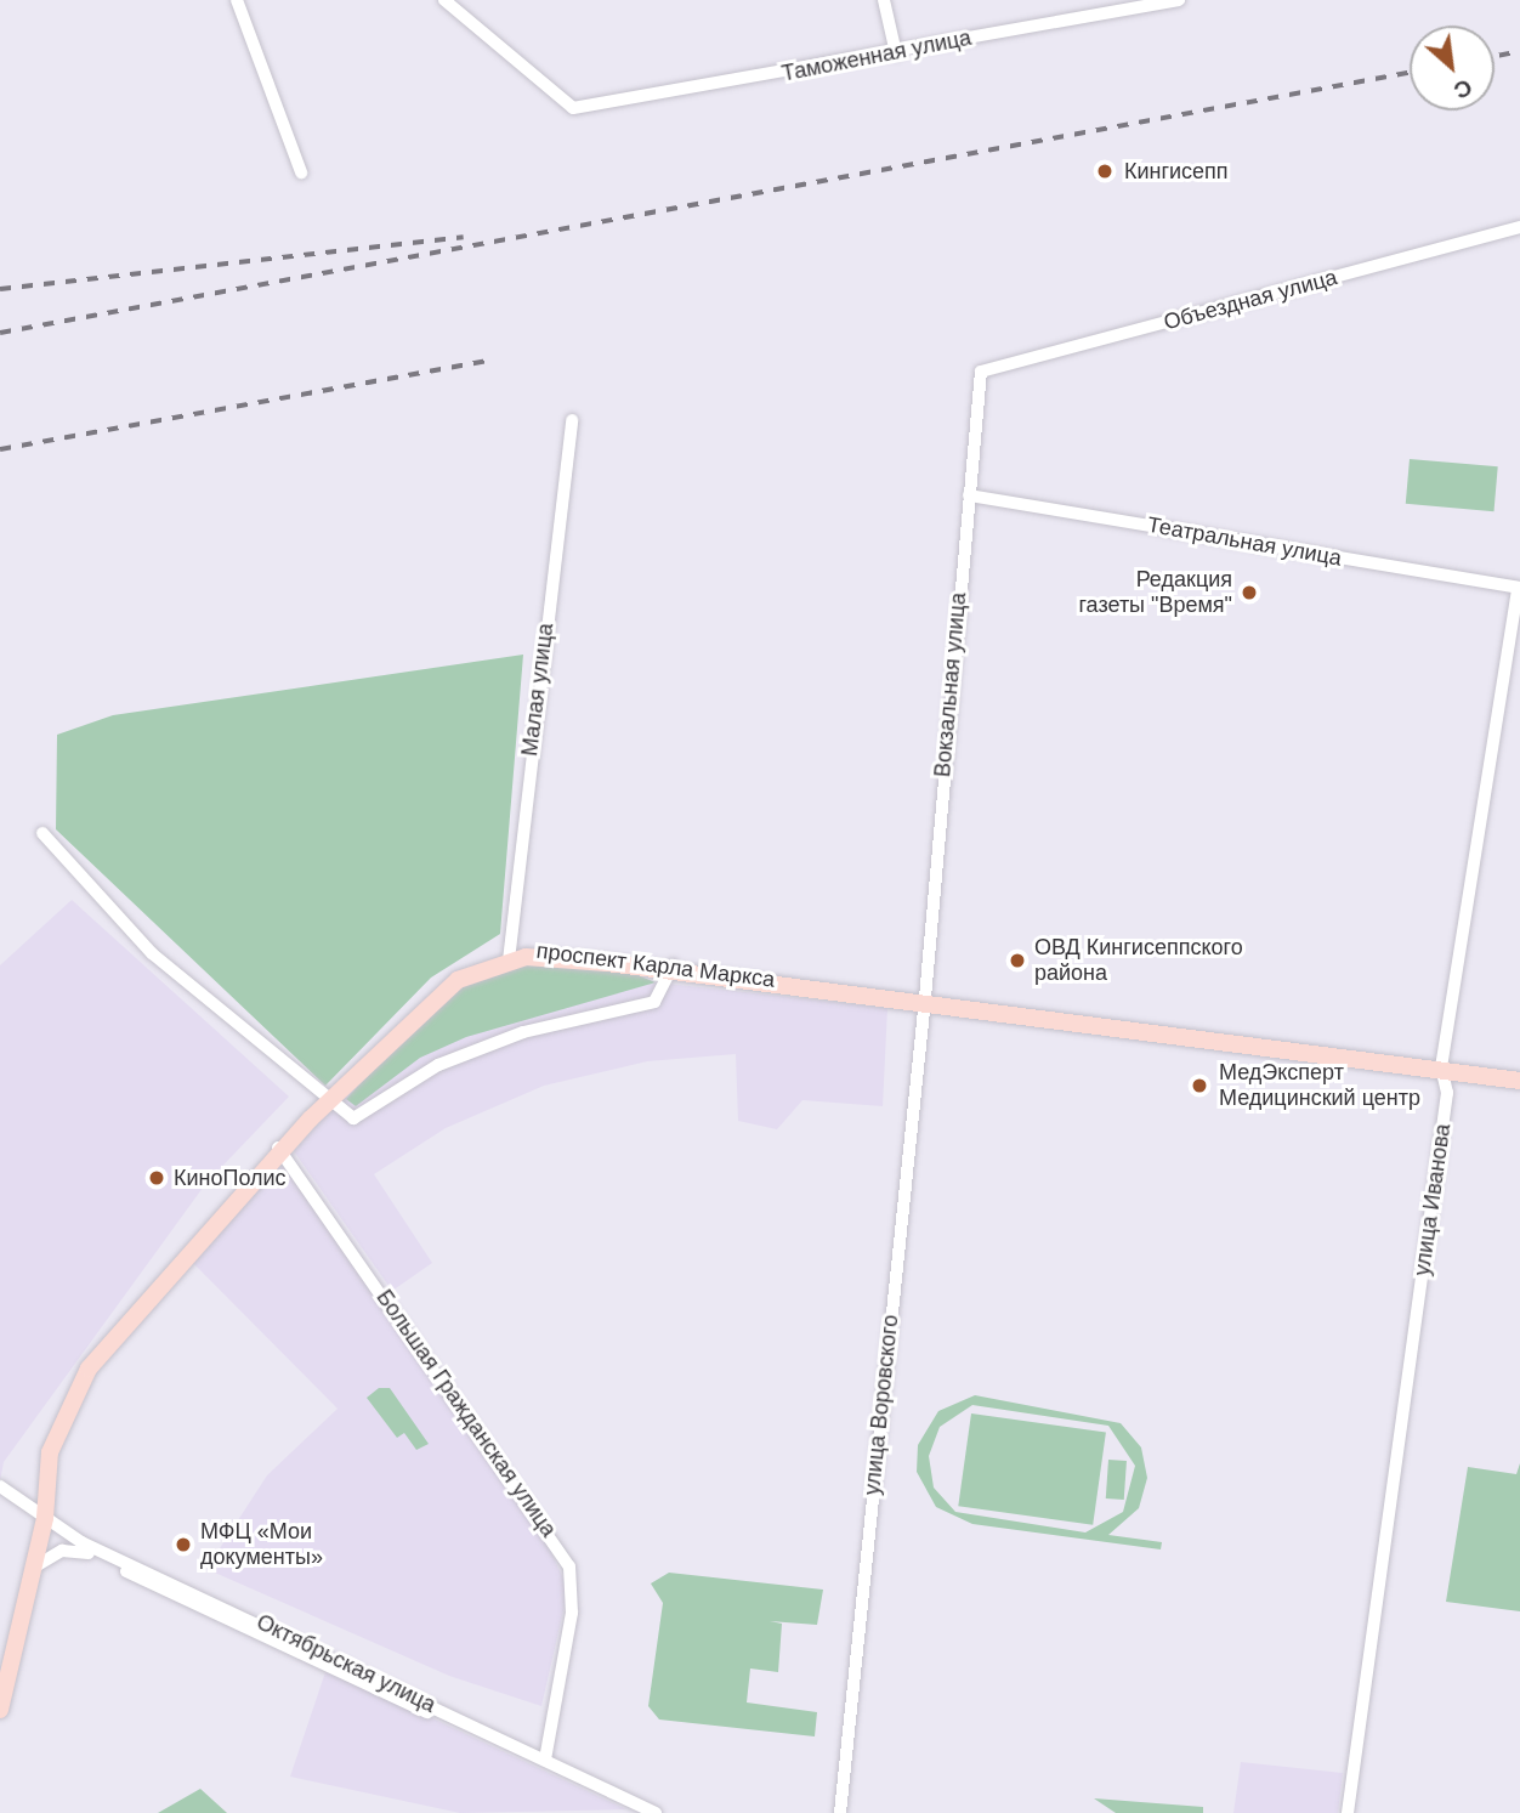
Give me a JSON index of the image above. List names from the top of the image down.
{
  "streets": {
    "main road": ["проспект Карла Маркса"],
    "street": [
      "Таможенная улица",
      "Объездная улица",
      "Театральная улица",
      "Вокзальная улица",
      "Малая улица",
      "улица Иванова",
      "улица Воровского",
      "Большая Гражданская улица",
      "Октябрьская улица"
    ]
  },
  "crossings": [
    ["Объездная улица", "Вокзальная улица"],
    ["Театральная улица", "Вокзальная улица"],
    ["Театральная улица", "улица Иванова"],
    ["Вокзальная улица", "проспект Карла Маркса"],
    ["Вокзальная улица", "улица Воровского"],
    ["Малая улица", "проспект Карла Маркса"],
    ["проспект Карла Маркса", "улица Иванова"],
    ["проспект Карла Маркса", "улица Воровского"],
    ["проспект Карла Маркса", "Большая Гражданская улица"],
    ["проспект Карла Маркса", "Октябрьская улица"],
    ["Большая Гражданская улица", "Октябрьская улица"]
  ],
  "places": [
    "Кингисепп",
    "Редакция газеты \"Время\"",
    "ОВД Кингисеппского района",
    "МедЭксперт Медицинский центр",
    "КиноПолис",
    "МФЦ «Мои документы»"
  ],
  "north": "bottom right"
}
